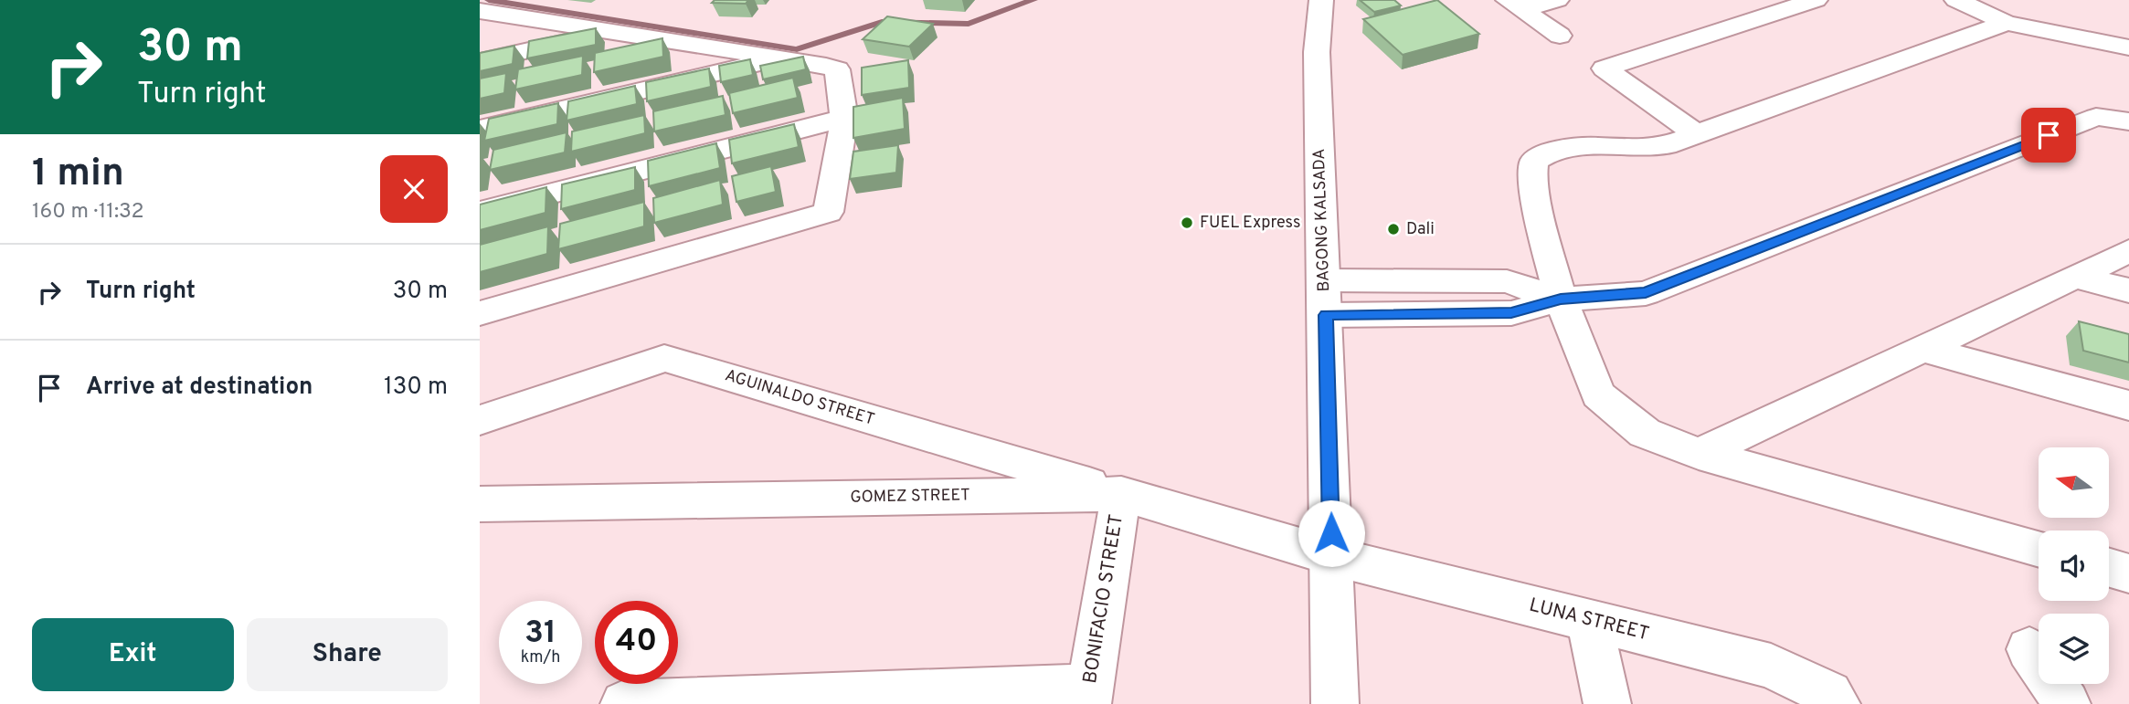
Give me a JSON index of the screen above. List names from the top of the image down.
{
  "streets": {
    "street": [
      "BAGONG KALSADA",
      "AGUINALDO STREET",
      "GOMEZ STREET",
      "BONIFACIO STREET",
      "LUNA STREET"
    ]
  },
  "crossings": [
    ["BAGONG KALSADA", "GOMEZ STREET"],
    ["BAGONG KALSADA", "LUNA STREET"],
    ["AGUINALDO STREET", "GOMEZ STREET"],
    ["AGUINALDO STREET", "BONIFACIO STREET"],
    ["GOMEZ STREET", "BONIFACIO STREET"],
    ["GOMEZ STREET", "LUNA STREET"]
  ],
  "places": ["FUEL Express", "Dali"],
  "north": "left",
  "page": {
    "turn": ["30 m", "Turn right"],
    "heading": ["1 min", "160 m · 11:32"],
    "list": [
      {
        "name": "Turn right",
        "value": "30 m"
      },
      {
        "name": "Arrive at destination",
        "value": "130 m"
      }
    ],
    "speed": "31 km/h",
    "limit": "40",
    "buttons": ["Exit", "Share"]
  }
}
